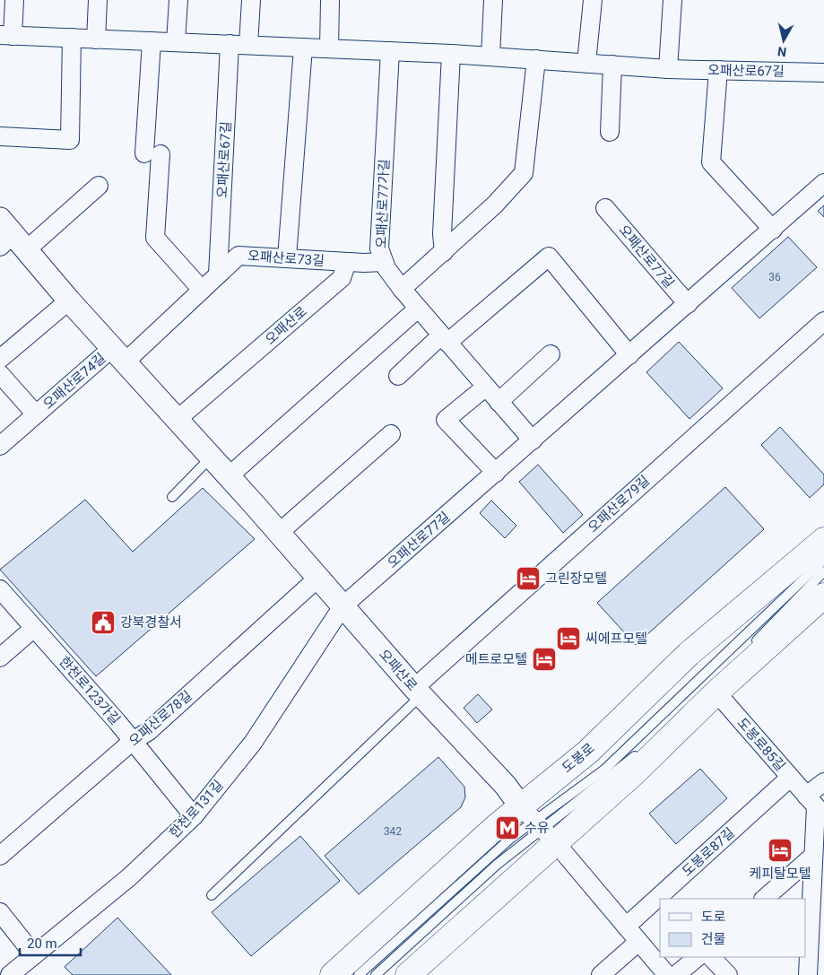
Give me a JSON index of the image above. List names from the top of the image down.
{
  "streets": {
    "main road": ["도봉로"],
    "street": [
      "오패산로67길",
      "오패산로77가길",
      "오패산로77길",
      "오패산로73길",
      "오패산로",
      "오패산로74길",
      "오패산로79길",
      "한천로123가길",
      "오패산로78길",
      "도봉로85길",
      "한천로131길",
      "도봉로87길"
    ]
  },
  "crossings": [
    ["오패산로67길", "오패산로77가길"],
    ["오패산로67길", "오패산로73길"],
    ["오패산로77가길", "오패산로77길"],
    ["오패산로77가길", "오패산로73길"],
    ["오패산로77길", "오패산로"],
    ["오패산로77길", "한천로131길"],
    ["오패산로73길", "오패산로"],
    ["오패산로73길", "오패산로74길"],
    ["오패산로", "오패산로74길"],
    ["오패산로", "오패산로79길"],
    ["오패산로", "오패산로78길"],
    ["오패산로", "도봉로"],
    ["오패산로", "한천로131길"],
    ["한천로123가길", "오패산로78길"],
    ["한천로123가길", "한천로131길"],
    ["도봉로85길", "도봉로"],
    ["도봉로85길", "도봉로87길"]
  ],
  "places": {
    "hotel": [
      "그린장모텔",
      "씨에프모텔",
      "메트로모텔",
      "케피탈모텔"
    ],
    "public building": ["강북경찰서"],
    "metro station": ["수유"]
  },
  "house_numbers": ["36", "342"],
  "legend": ["도로", "건물"],
  "scale_bar": "20 m",
  "north": "bottom"
}
